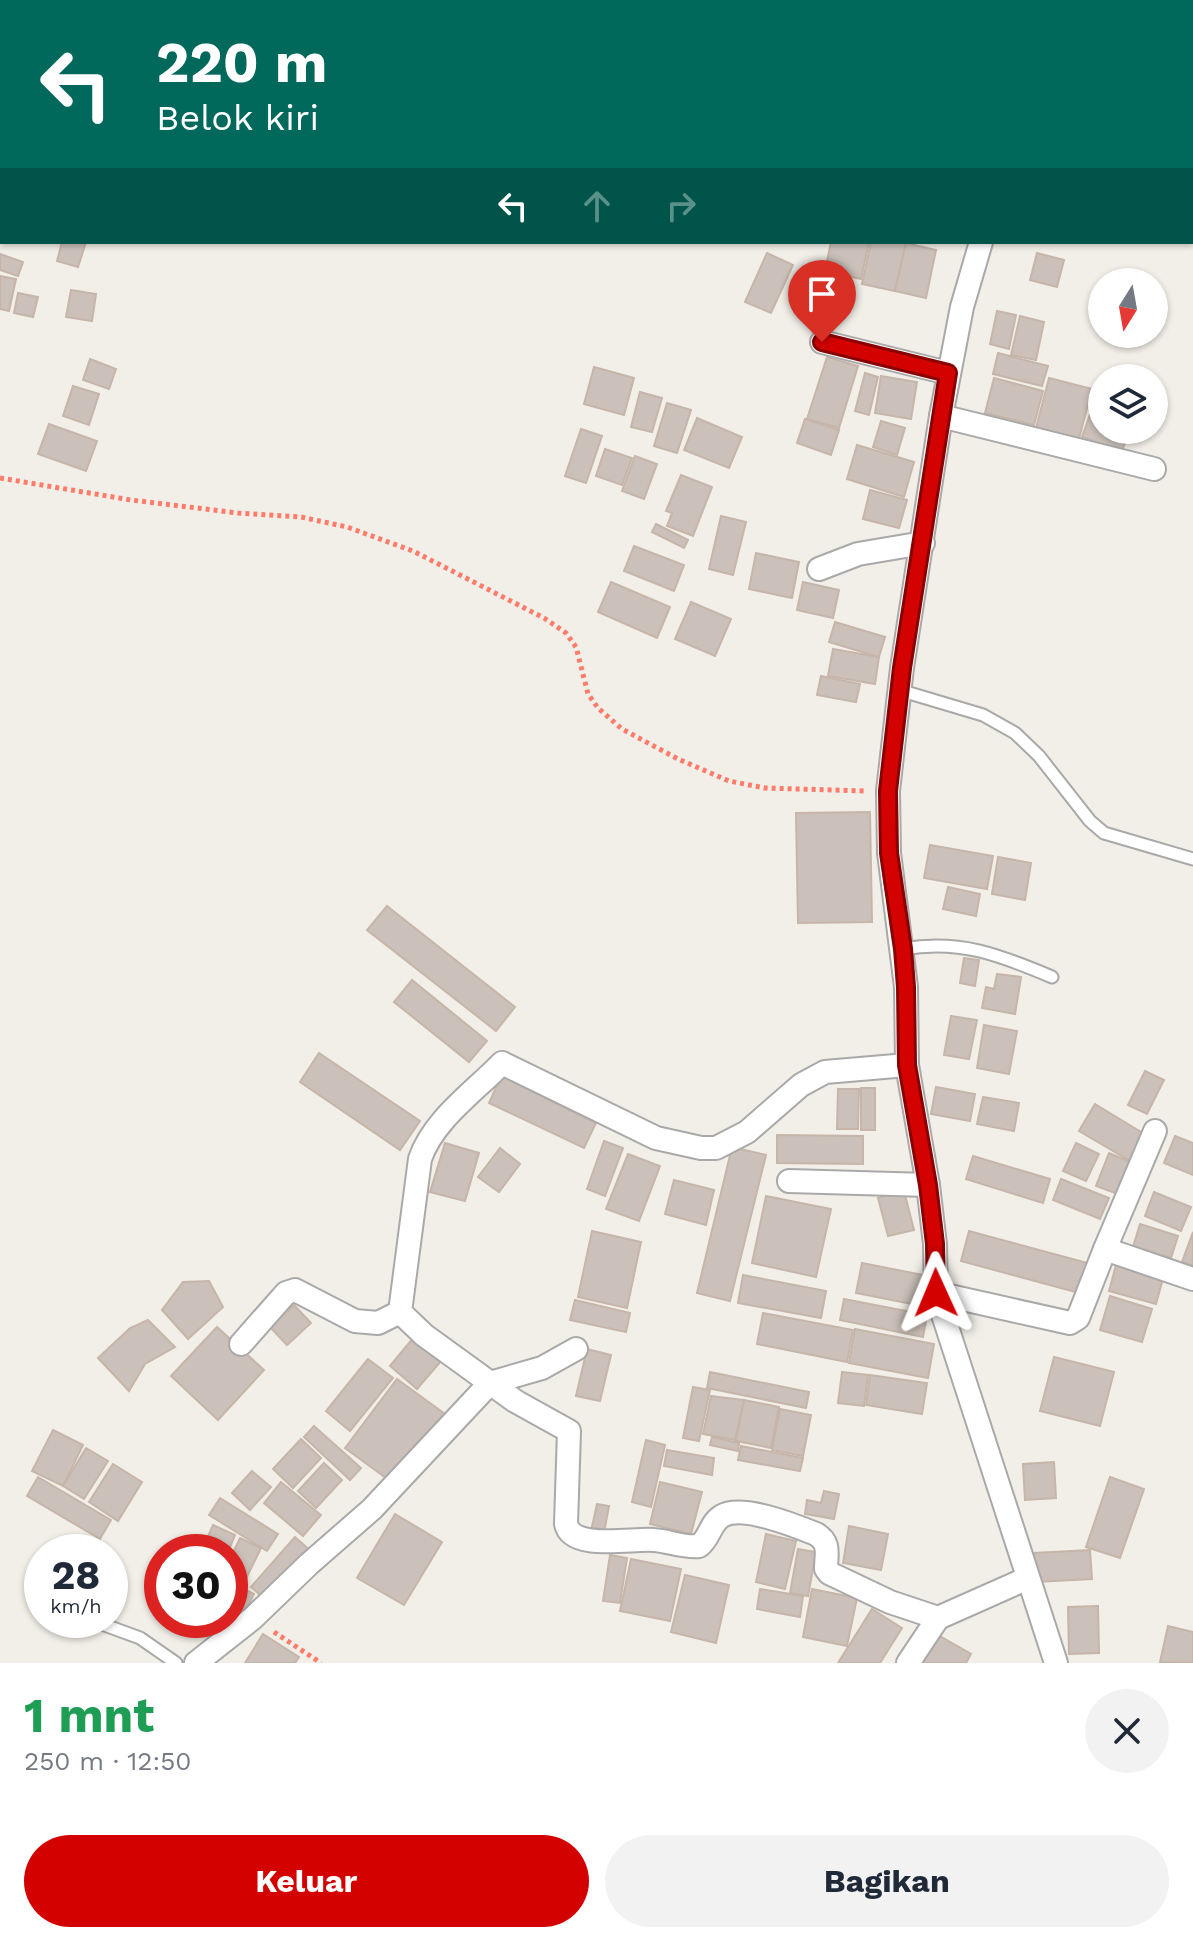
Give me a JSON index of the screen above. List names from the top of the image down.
{
  "north": "bottom",
  "page": {
    "turn": ["220 m", "Belok kiri"],
    "speed": "28 km/h",
    "limit": "30",
    "heading": ["1 mnt", "250 m · 12:50"],
    "buttons": ["Keluar", "Bagikan"]
  }
}
